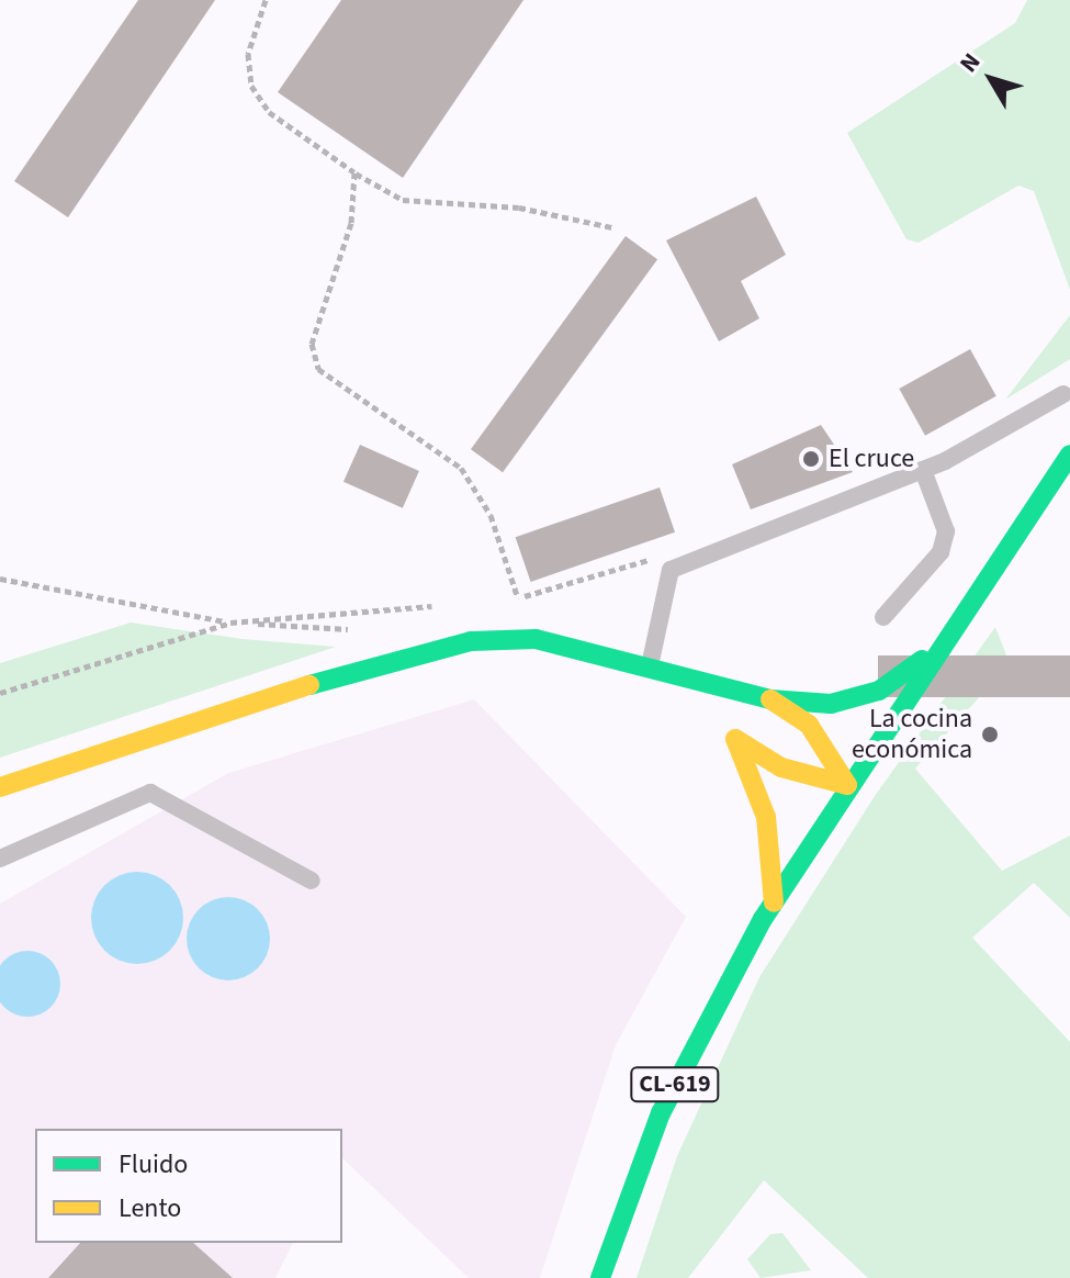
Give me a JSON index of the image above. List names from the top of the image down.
{
  "streets": {
    "main road": ["CL-619"]
  },
  "places": ["El cruce", "La cocina económica"],
  "legend": ["Fluido", "Lento"],
  "north": "top left"
}
